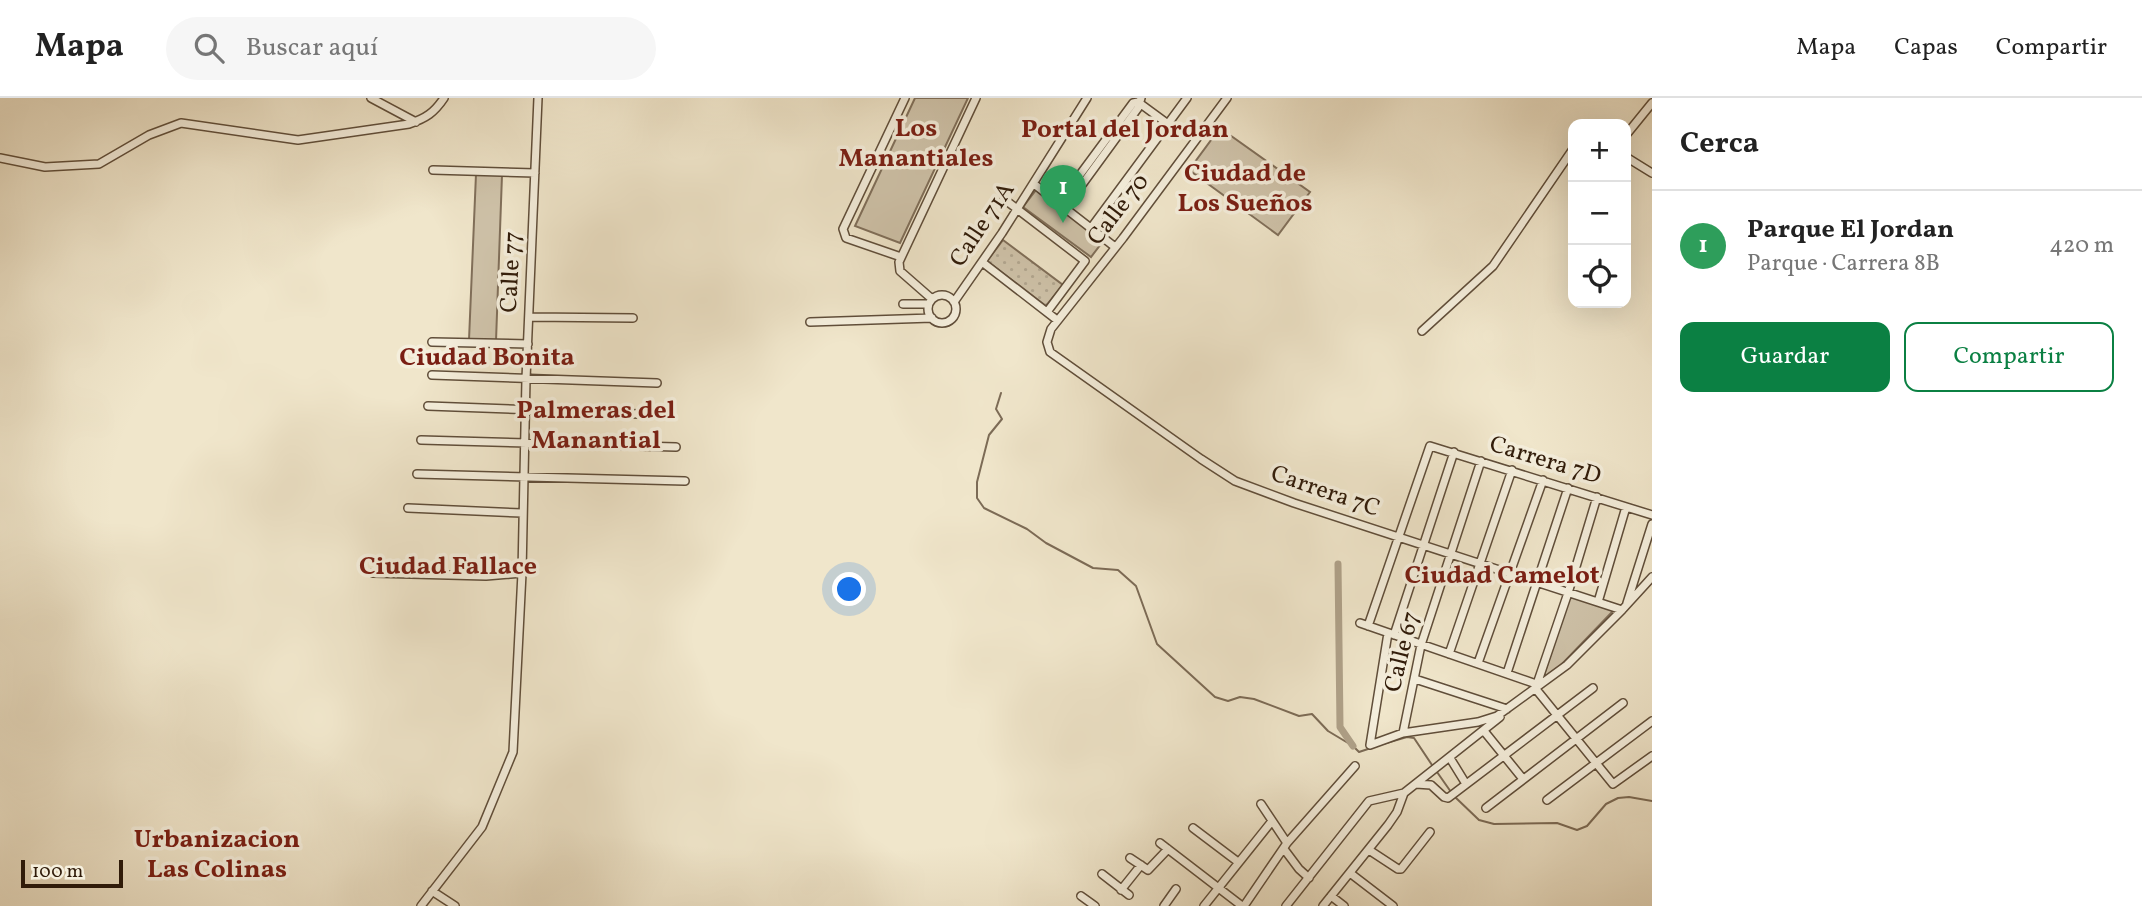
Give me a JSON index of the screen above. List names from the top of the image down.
{
  "streets": {
    "street": [
      "Calle 70",
      "Calle 71A",
      "Calle 77",
      "Carrera 7D",
      "Carrera 7C",
      "Calle 67"
    ]
  },
  "crossings": [
    ["Calle 70", "Carrera 7C"],
    ["Carrera 7D", "Carrera 7C"],
    ["Carrera 7D", "Calle 67"],
    ["Carrera 7C", "Calle 67"]
  ],
  "districts": [
    "Los Manantiales",
    "Portal del Jordan",
    "Ciudad de Los Sueños",
    "Ciudad Bonita",
    "Palmeras del Manantial",
    "Ciudad Fallace",
    "Ciudad Camelot",
    "Urbanizacion Las Colinas"
  ],
  "scale_bar": "100 m",
  "page": {
    "header": "Mapa",
    "search": "Buscar aquí",
    "nav": ["Mapa", "Capas", "Compartir"],
    "heading": "Cerca",
    "map_buttons": ["+", "−"],
    "pins": "1",
    "list": [
      {
        "mark": "1",
        "name": "Parque El Jordan",
        "note": "Parque · Carrera 8B",
        "value": "420 m"
      }
    ],
    "buttons": ["Guardar", "Compartir"],
    "scale": "100 m"
  }
}
